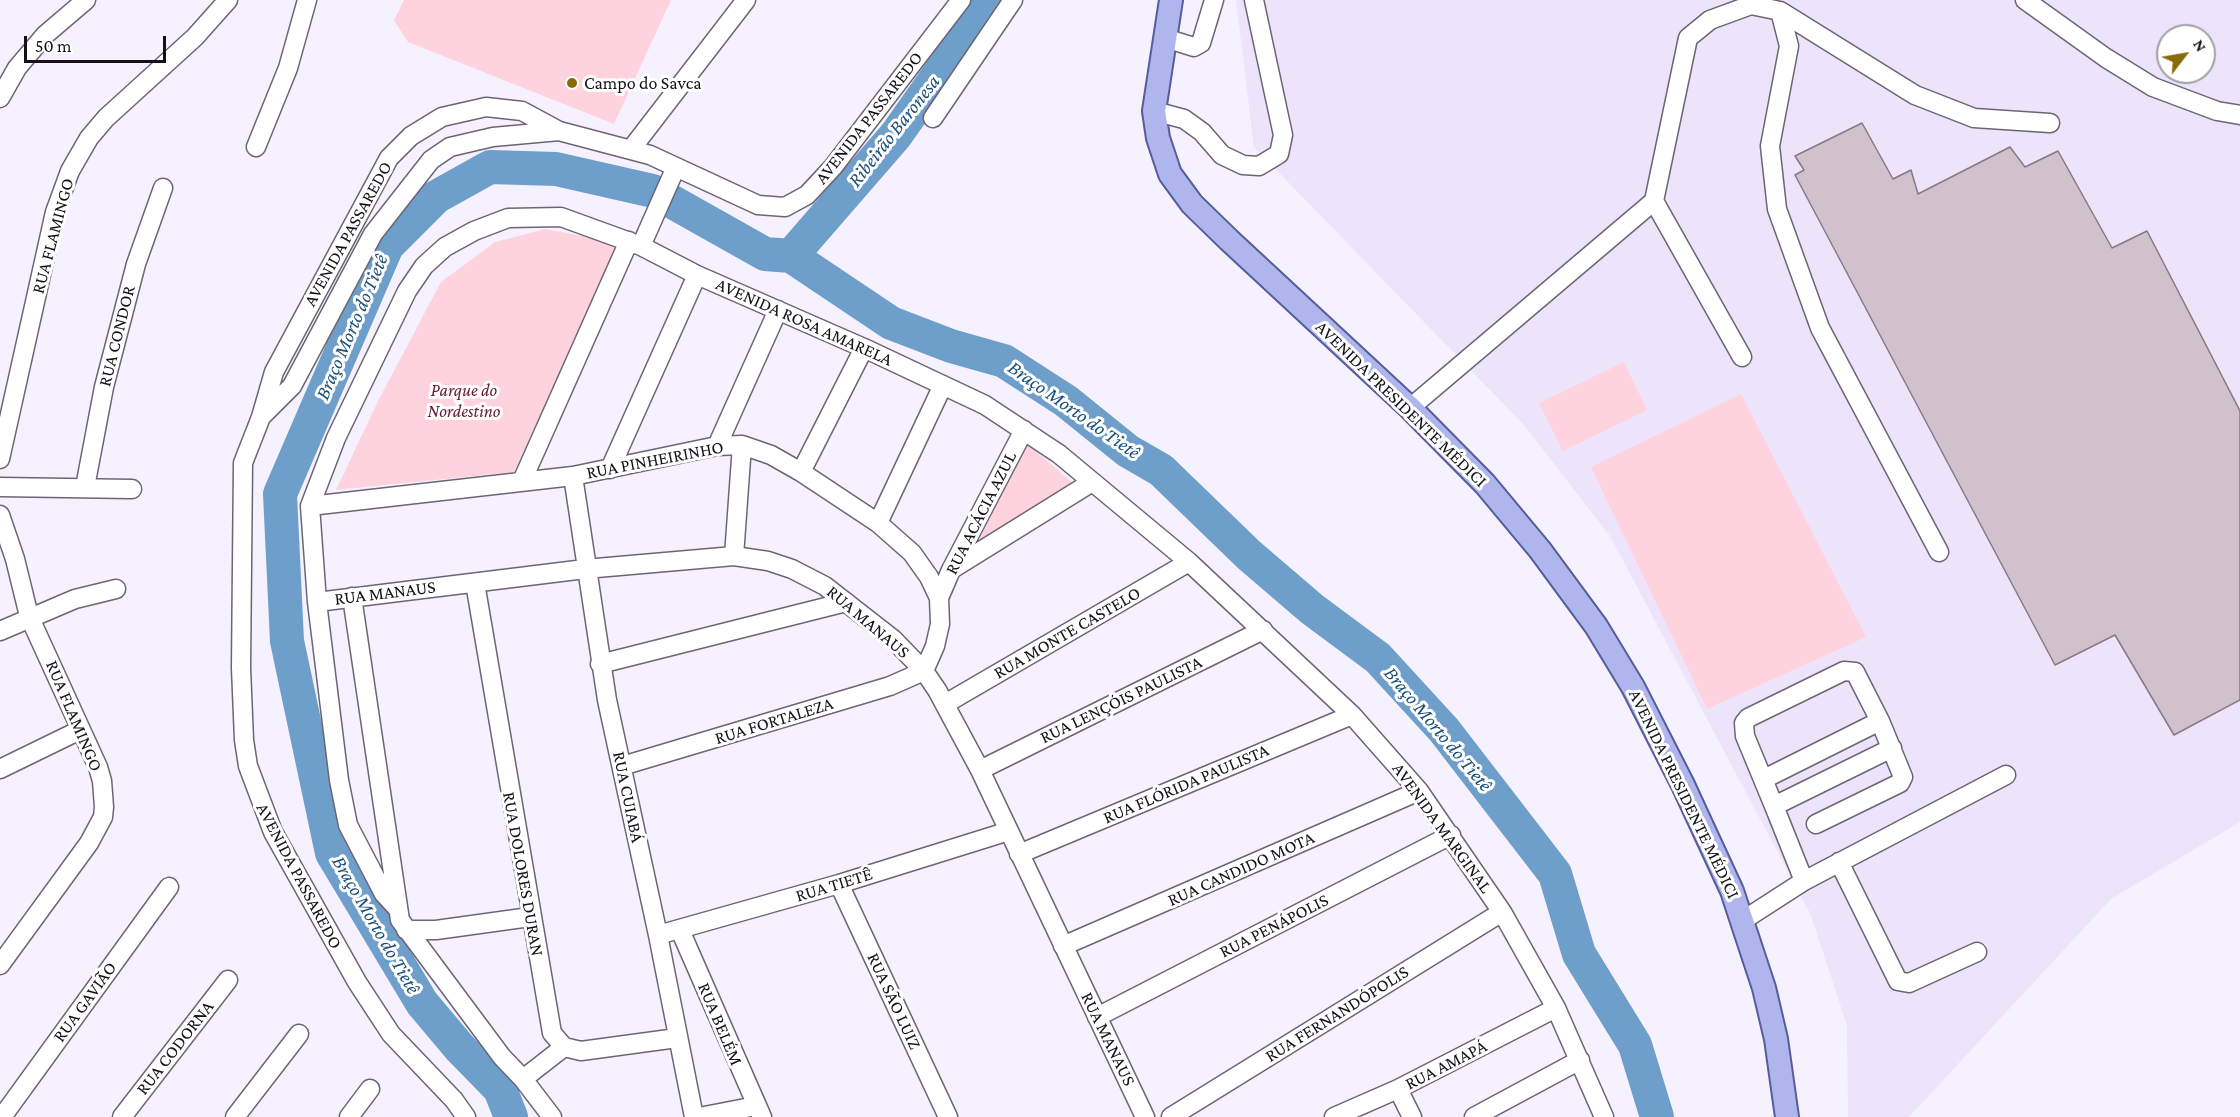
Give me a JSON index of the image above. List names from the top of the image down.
{
  "streets": {
    "main road": ["AVENIDA PRESIDENTE MÉDICI"],
    "street": [
      "AVENIDA PASSAREDO",
      "RUA FLAMINGO",
      "AVENIDA ROSA AMARELA",
      "RUA CONDOR",
      "RUA PINHEIRINHO",
      "RUA ACÁCIA AZUL",
      "RUA MANAUS",
      "RUA MONTE CASTELO",
      "RUA LENÇÓIS PAULISTA",
      "RUA FORTALEZA",
      "RUA FLÓRIDA PAULISTA",
      "RUA CUIABÁ",
      "AVENIDA MARGINAL",
      "RUA CANDIDO MOTA",
      "RUA DOLORES DURAN",
      "RUA TIETÊ",
      "RUA PENÁPOLIS",
      "RUA SÃO LUIZ",
      "RUA GAVIÃO",
      "RUA FERNANDÓPOLIS",
      "RUA BELÉM",
      "RUA CODORNA",
      "RUA AMAPÁ"
    ]
  },
  "crossings": [
    ["AVENIDA ROSA AMARELA", "RUA PINHEIRINHO"],
    ["AVENIDA ROSA AMARELA", "RUA ACÁCIA AZUL"],
    ["AVENIDA ROSA AMARELA", "RUA MONTE CASTELO"],
    ["AVENIDA ROSA AMARELA", "AVENIDA MARGINAL"],
    ["RUA PINHEIRINHO", "RUA ACÁCIA AZUL"],
    ["RUA PINHEIRINHO", "RUA MANAUS"],
    ["RUA PINHEIRINHO", "RUA FORTALEZA"],
    ["RUA PINHEIRINHO", "RUA CUIABÁ"],
    ["RUA MANAUS", "RUA MONTE CASTELO"],
    ["RUA MANAUS", "RUA LENÇÓIS PAULISTA"],
    ["RUA MANAUS", "RUA FORTALEZA"],
    ["RUA MANAUS", "RUA FLÓRIDA PAULISTA"],
    ["RUA MANAUS", "RUA CUIABÁ"],
    ["RUA MANAUS", "RUA CANDIDO MOTA"],
    ["RUA MANAUS", "RUA DOLORES DURAN"],
    ["RUA MANAUS", "RUA TIETÊ"],
    ["RUA MANAUS", "RUA PENÁPOLIS"],
    ["RUA MONTE CASTELO", "AVENIDA MARGINAL"],
    ["RUA LENÇÓIS PAULISTA", "AVENIDA MARGINAL"],
    ["RUA FORTALEZA", "RUA CUIABÁ"],
    ["RUA FLÓRIDA PAULISTA", "AVENIDA MARGINAL"],
    ["RUA CUIABÁ", "RUA TIETÊ"],
    ["AVENIDA MARGINAL", "RUA CANDIDO MOTA"],
    ["AVENIDA MARGINAL", "RUA PENÁPOLIS"],
    ["AVENIDA MARGINAL", "RUA FERNANDÓPOLIS"],
    ["AVENIDA MARGINAL", "RUA AMAPÁ"],
    ["RUA TIETÊ", "RUA SÃO LUIZ"],
    ["RUA TIETÊ", "RUA BELÉM"]
  ],
  "water": ["Ribeirão Baronesa", "Braço Morto do Tietê"],
  "parks": ["Parque do Nordestino"],
  "places": ["Campo do Savca"],
  "scale_bar": "50 m",
  "north": "top right"
}
